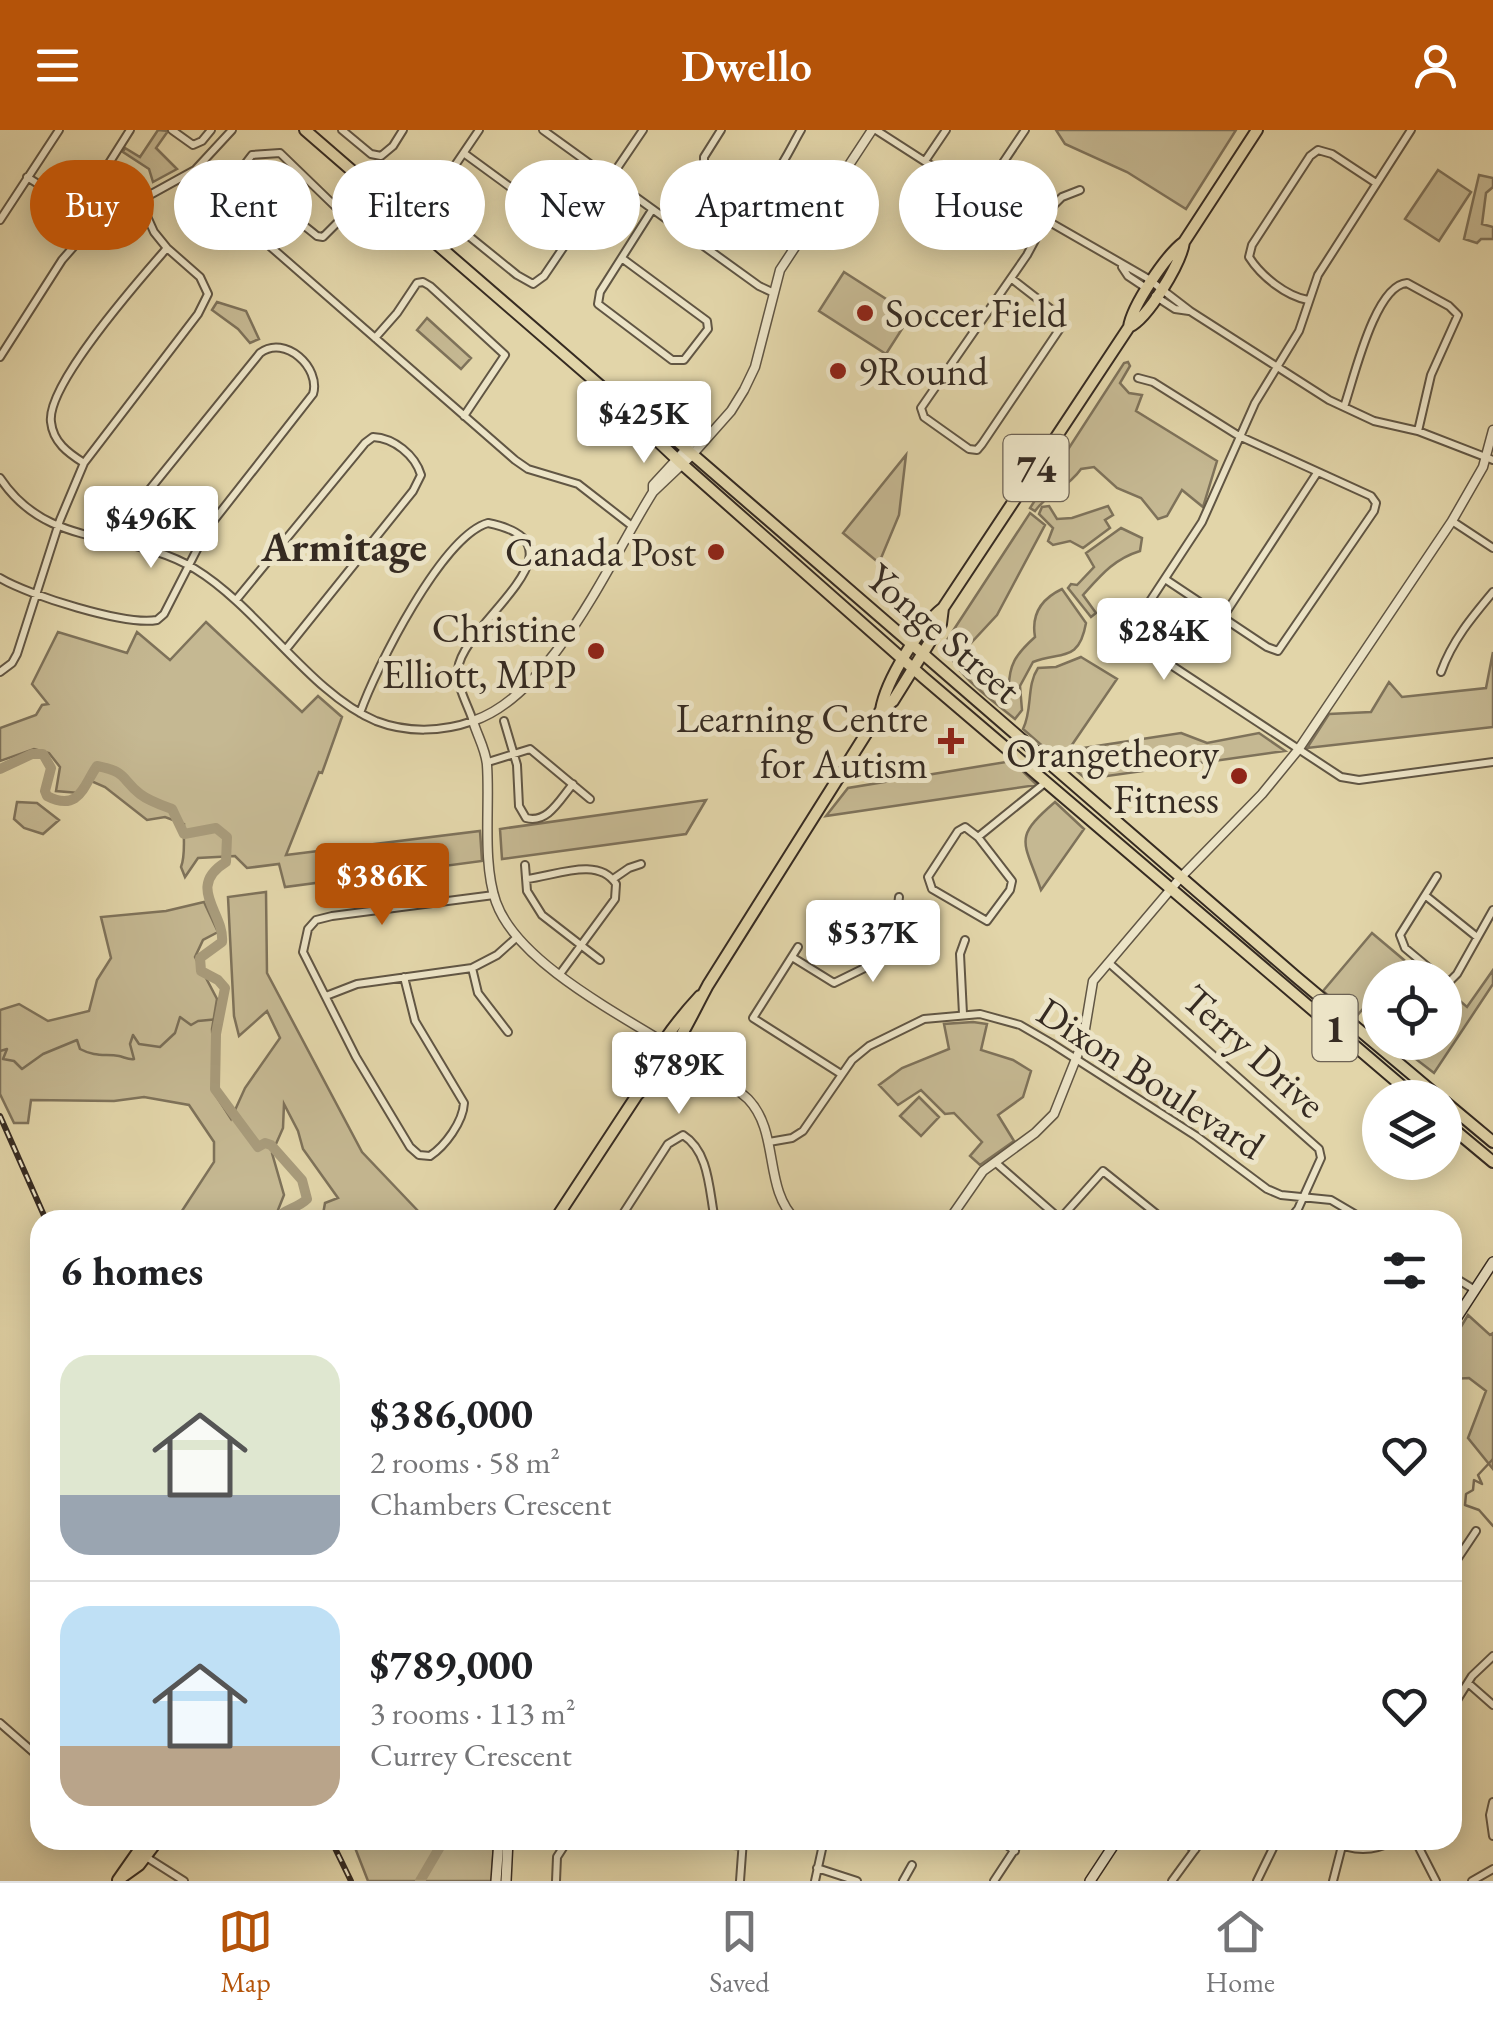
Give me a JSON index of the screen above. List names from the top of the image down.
{
  "streets": {
    "main road": ["74", "Yonge Street", "1"],
    "street": ["Terry Drive", "Dixon Boulevard"]
  },
  "crossings": [
    ["74", "Yonge Street"],
    ["Terry Drive", "Dixon Boulevard"]
  ],
  "districts": ["Armitage"],
  "places": {
    "other": [
      "Soccer Field",
      "9Round",
      "Canada Post",
      "Christine Elliott, MPP",
      "Orangetheory Fitness"
    ],
    "health": ["Learning Centre for Autism"]
  },
  "page": {
    "header": "Dwello",
    "chip": [
      "Buy",
      "Rent",
      "Filters",
      "New",
      "Apartment",
      "House"
    ],
    "price": [
      "$425K",
      "$496K",
      "$284K",
      "$386K",
      "$537K",
      "$789K"
    ],
    "heading": "6 homes",
    "list": [
      {
        "name": "$386,000",
        "note": "2 rooms · 58 m² · Chambers Crescent"
      },
      {
        "name": "$789,000",
        "note": "3 rooms · 113 m² · Currey Crescent"
      }
    ],
    "tabs": ["Map", "Saved", "Home"]
  }
}
